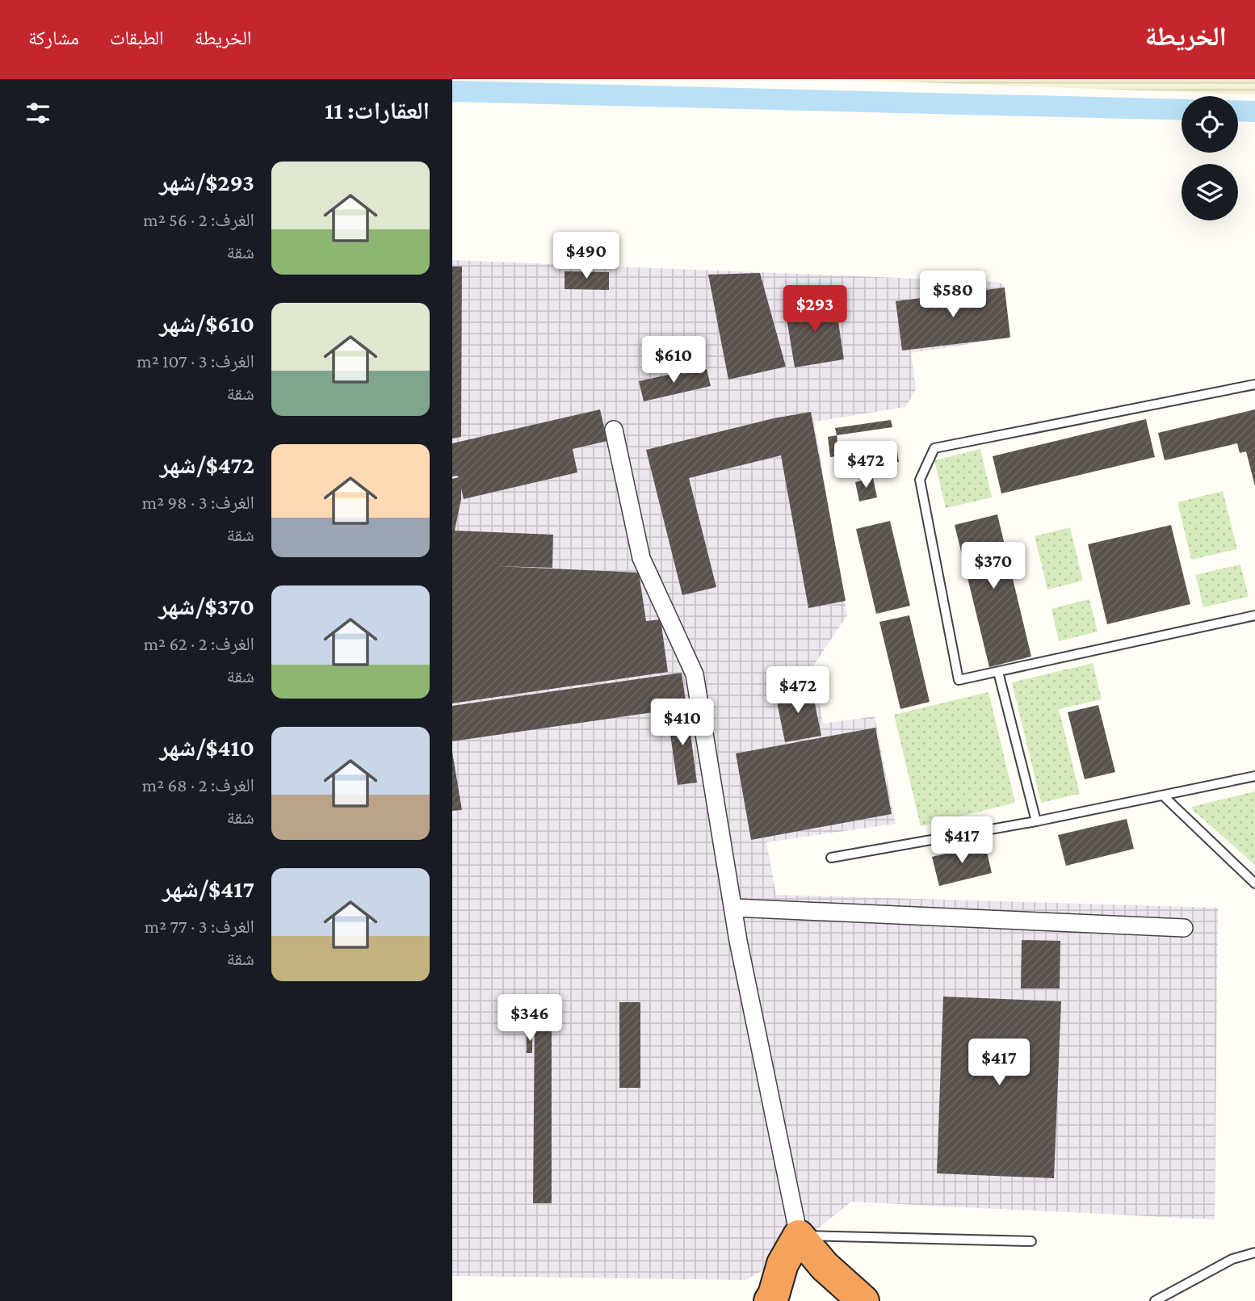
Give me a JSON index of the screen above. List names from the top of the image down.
{
  "page": {
    "header": "الخريطة",
    "nav": ["الخريطة", "الطبقات", "مشاركة"],
    "heading": "العقارات: 11",
    "list": [
      {
        "name": "$293/شهر",
        "note": "الغرف: 2 · 56 m² · شقة"
      },
      {
        "name": "$610/شهر",
        "note": "الغرف: 3 · 107 m² · شقة"
      },
      {
        "name": "$472/شهر",
        "note": "الغرف: 3 · 98 m² · شقة"
      },
      {
        "name": "$370/شهر",
        "note": "الغرف: 2 · 62 m² · شقة"
      },
      {
        "name": "$410/شهر",
        "note": "الغرف: 2 · 68 m² · شقة"
      },
      {
        "name": "$417/شهر",
        "note": "الغرف: 3 · 77 m² · شقة"
      }
    ],
    "price": [
      "$490",
      "$580",
      "$293",
      "$610",
      "$472",
      "$370",
      "$472",
      "$410",
      "$417",
      "$346",
      "$417"
    ]
  }
}
